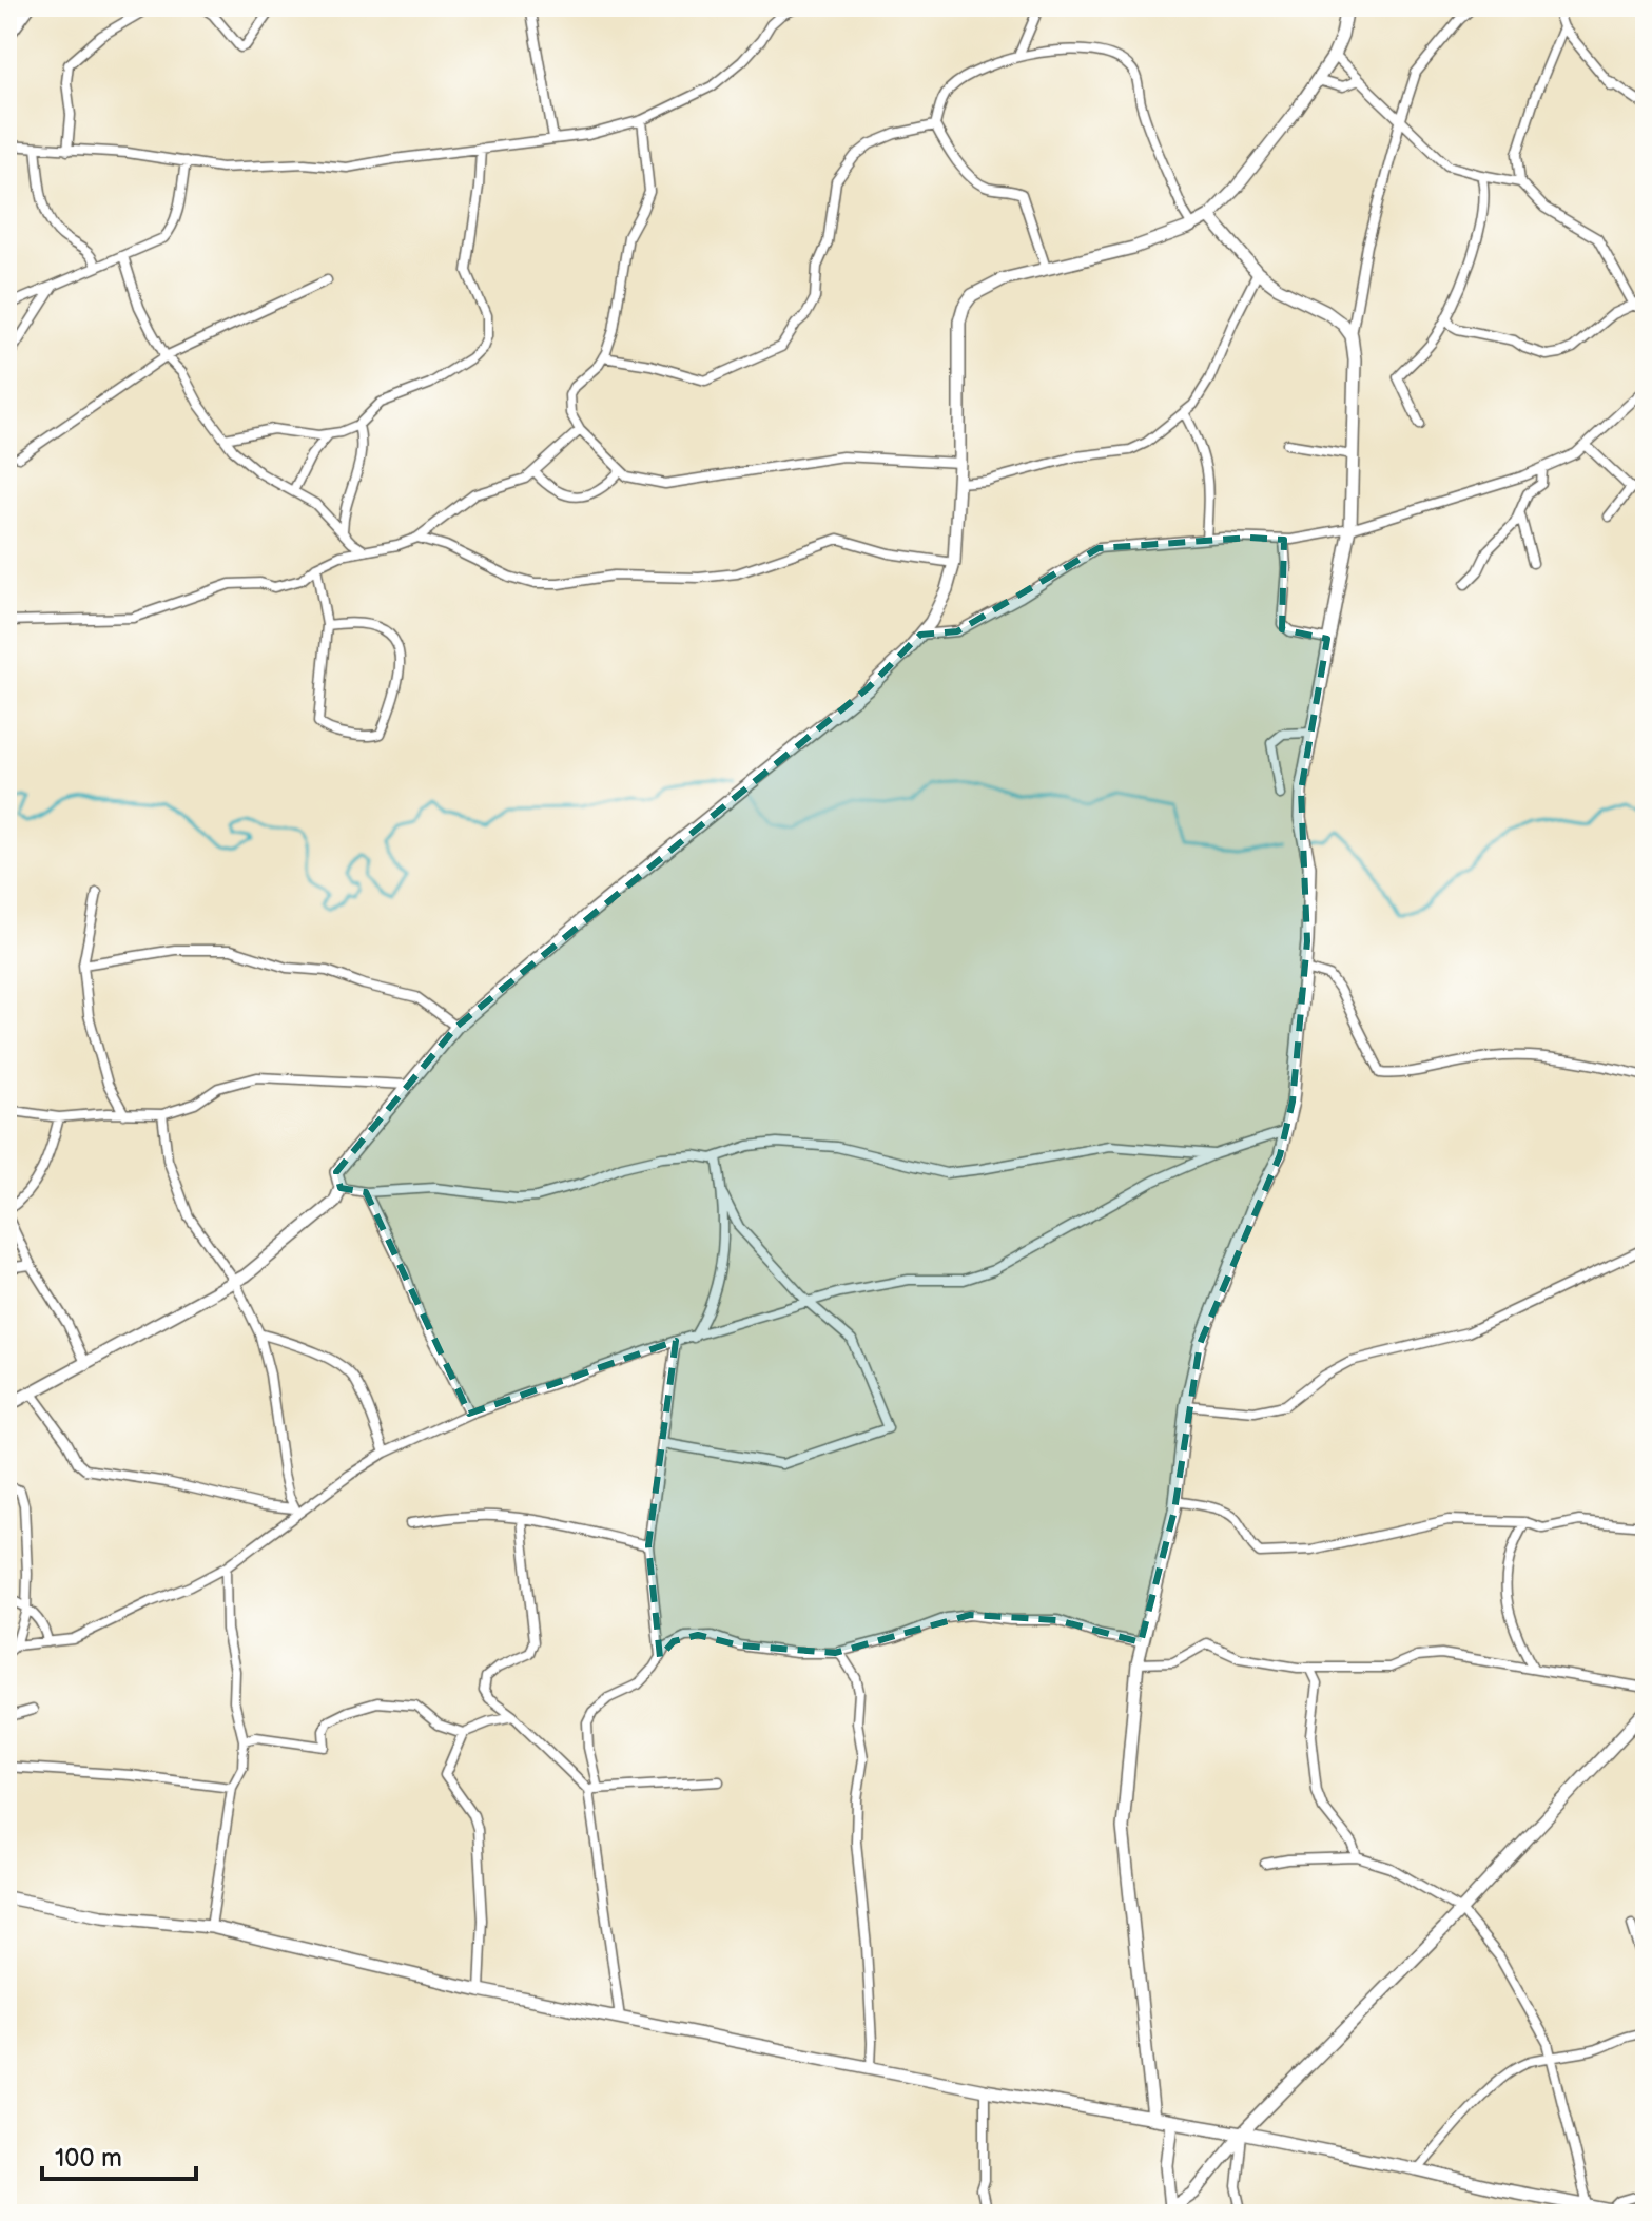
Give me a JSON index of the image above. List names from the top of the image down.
{
  "scale_bar": "100 m"
}
